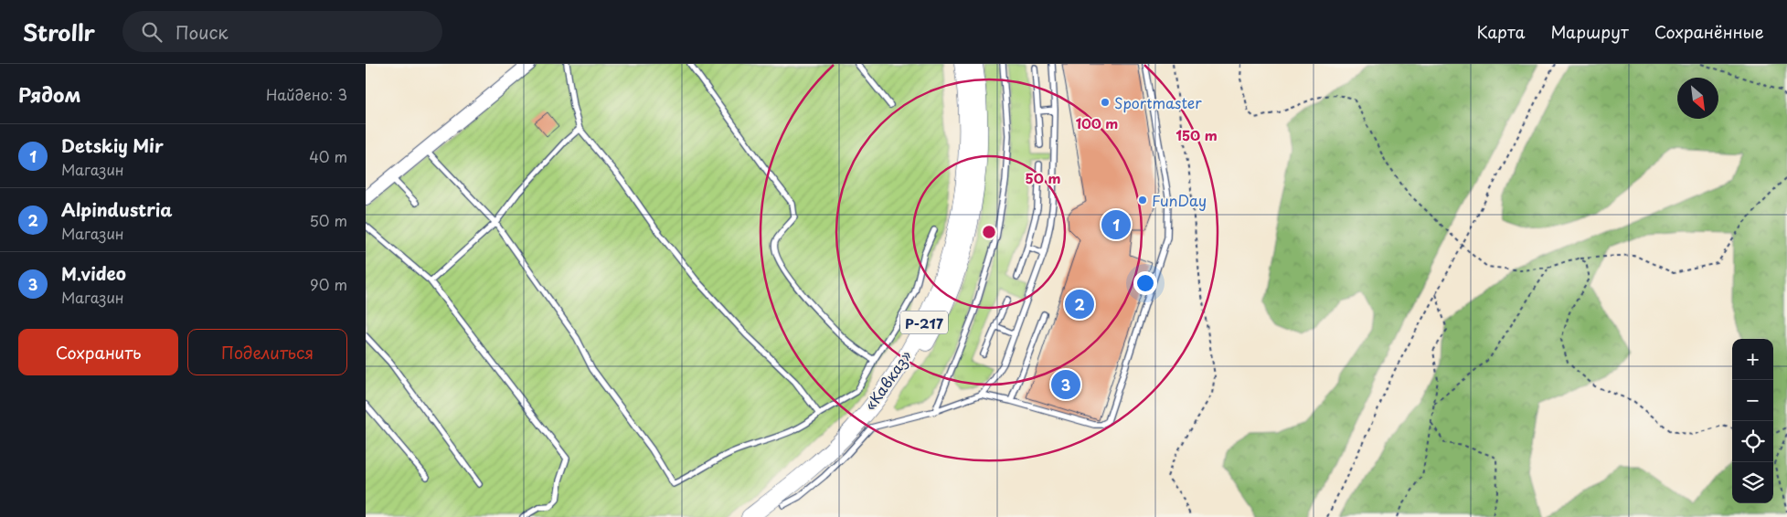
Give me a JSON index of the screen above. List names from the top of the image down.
{
  "streets": {
    "main road": ["Р-217", "«Кавказ»"]
  },
  "places": ["Sportmaster", "FunDay"],
  "north": "bottom right",
  "page": {
    "header": "Strollr",
    "search": "Поиск",
    "nav": ["Карта", "Маршрут", "Сохранённые"],
    "heading": ["Рядом", "Найдено: 3"],
    "list": [
      {
        "mark": "1",
        "name": "Detskiy Mir",
        "note": "Магазин",
        "value": "40 m"
      },
      {
        "mark": "2",
        "name": "Alpindustria",
        "note": "Магазин",
        "value": "50 m"
      },
      {
        "mark": "3",
        "name": "M.video",
        "note": "Магазин",
        "value": "90 m"
      }
    ],
    "pins": ["1", "2", "3"],
    "buttons": ["Сохранить", "Поделиться"],
    "map_buttons": ["+", "−"]
  },
  "rings": ["100 m", "150 m", "50 m"]
}
